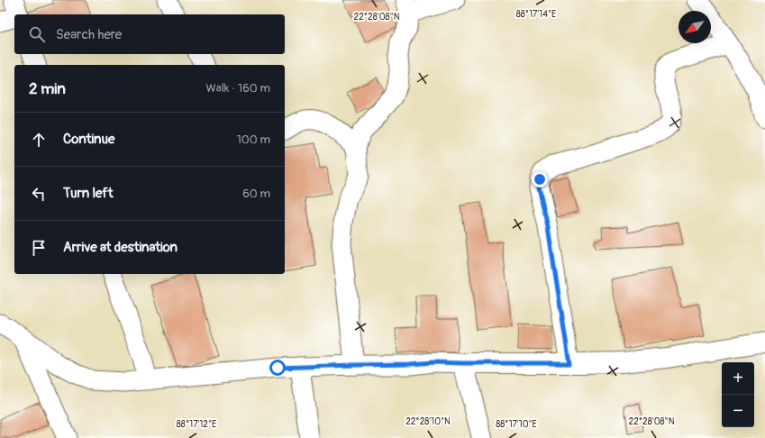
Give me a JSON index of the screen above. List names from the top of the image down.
{
  "north": "bottom left",
  "page": {
    "search": "Search here",
    "heading": ["2 min", "Walk · 160 m"],
    "list": [
      ["Continue", "100 m"],
      ["Turn left", "60 m"],
      "Arrive at destination"
    ],
    "map_buttons": ["+", "−"]
  },
  "coordinates": [
    "88°17'14\"E",
    "22°28'08\"N",
    "22°28'10\"N",
    "88°17'12\"E",
    "88°17'10\"E"
  ]
}
